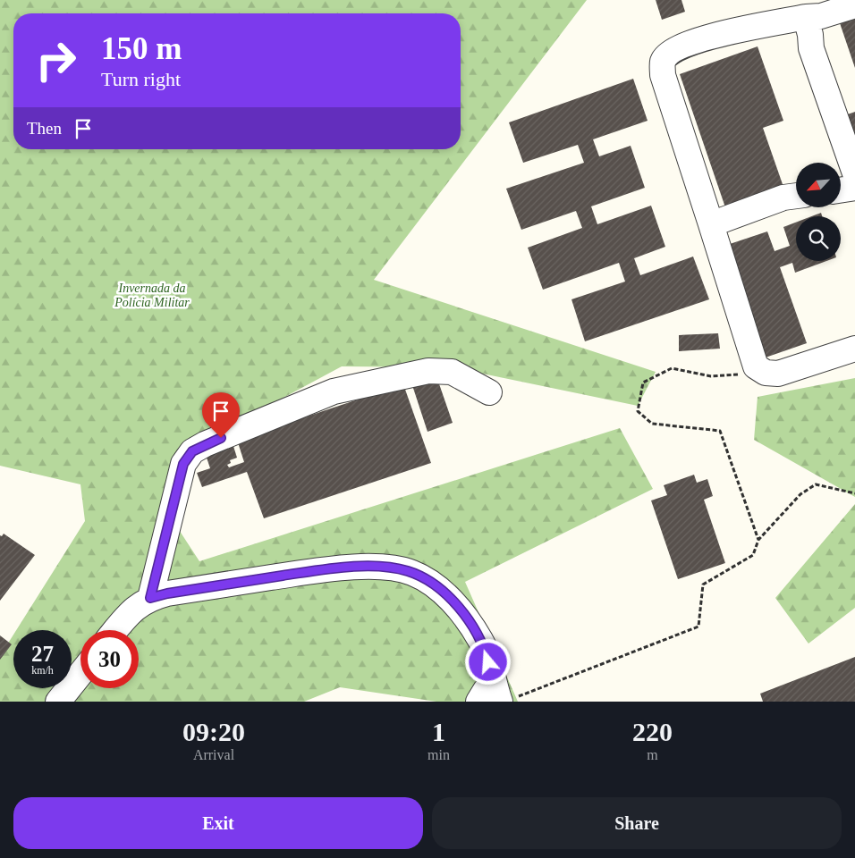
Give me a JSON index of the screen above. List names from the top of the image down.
{
  "parks": ["Invernada da Polícia Militar"],
  "north": "bottom left",
  "page": {
    "turn": ["150 m", "Turn right"],
    "then": "Then",
    "speed": "27 km/h",
    "limit": "30",
    "eta": [
      "09:20",
      "Arrival",
      "1",
      "min",
      "220",
      "m"
    ],
    "buttons": ["Exit", "Share"]
  }
}
